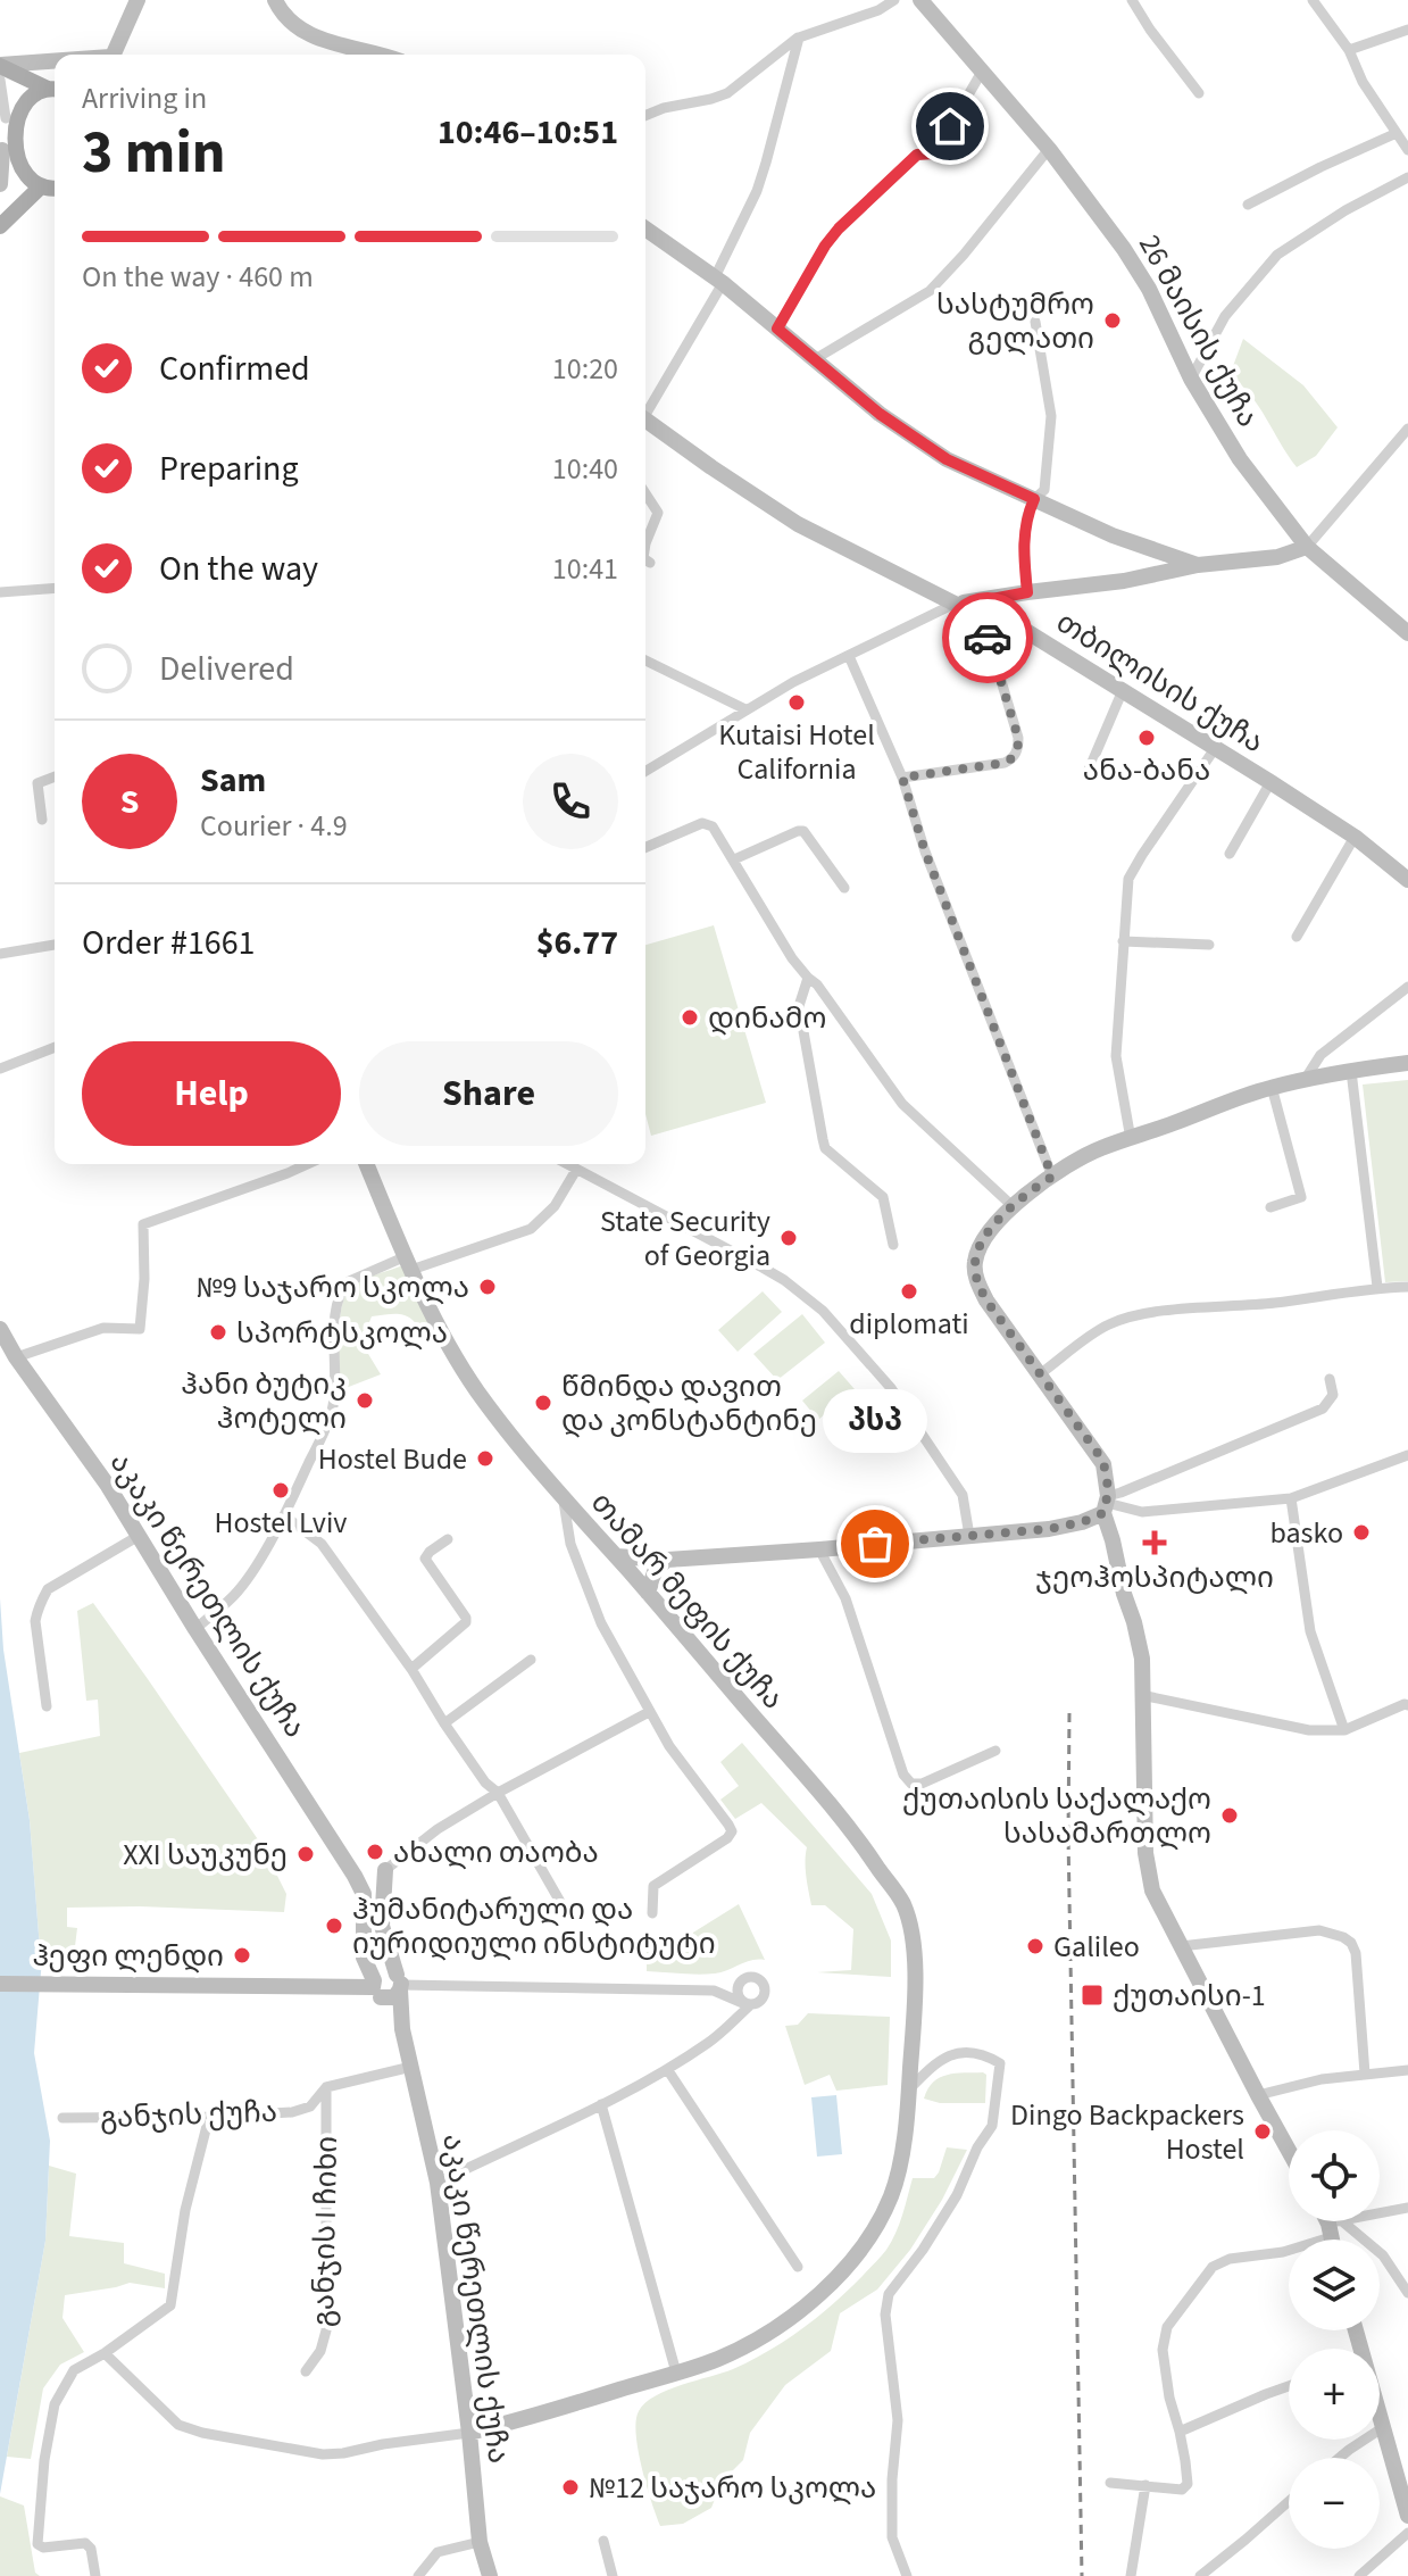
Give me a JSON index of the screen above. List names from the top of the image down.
{
  "streets": {
    "main road": [
      "26 მაისის ქუჩა",
      "თბილისის ქუჩა",
      "აკაკი წერეთლის ქუჩა",
      "თამარ მეფის ქუჩა"
    ],
    "street": ["განჯის ქუჩა", "განჯის I ჩიხი"]
  },
  "crossings": [
    ["აკაკი წერეთლის ქუჩა", "თამარ მეფის ქუჩა"],
    ["აკაკი წერეთლის ქუჩა", "განჯის ქუჩა"],
    ["განჯის ქუჩა", "განჯის I ჩიხი"]
  ],
  "places": {
    "other": [
      "სასტუმრო გელათი",
      "Kutaisi Hotel California",
      "ანა-ბანა",
      "დინამო",
      "State Security of Georgia",
      "№9 საჯარო სკოლა",
      "diplomati",
      "სპორტსკოლა",
      "ჰანი ბუტიკ ჰოტელი",
      "წმინდა დავით და კონსტანტინე",
      "Hostel Bude",
      "Hostel Lviv",
      "basko",
      "პსპ",
      "ქუთაისის საქალაქო სასამართლო",
      "ახალი თაობა",
      "XXI საუკუნე",
      "ჰუმანიტარული და იურიდიული ინსტიტუტი",
      "Galileo",
      "ჰეფი ლენდი",
      "Dingo Backpackers Hostel",
      "№12 საჯარო სკოლა"
    ],
    "health": ["ჯეოჰოსპიტალი"],
    "transit": ["ქუთაისი-1"]
  },
  "page": {
    "heading": ["3 min", "Arriving in", "10:46–10:51"],
    "panel": [
      "Sam",
      "Courier · 4.9",
      "Order #1661",
      "$6.77"
    ],
    "bar": "On the way · 460 m",
    "list": [
      ["Confirmed", "10:20"],
      ["Preparing", "10:40"],
      ["On the way", "10:41"],
      "Delivered"
    ],
    "round": "S",
    "buttons": ["Help", "Share"],
    "bubble": "პსპ",
    "map_buttons": ["+", "−"]
  }
}
